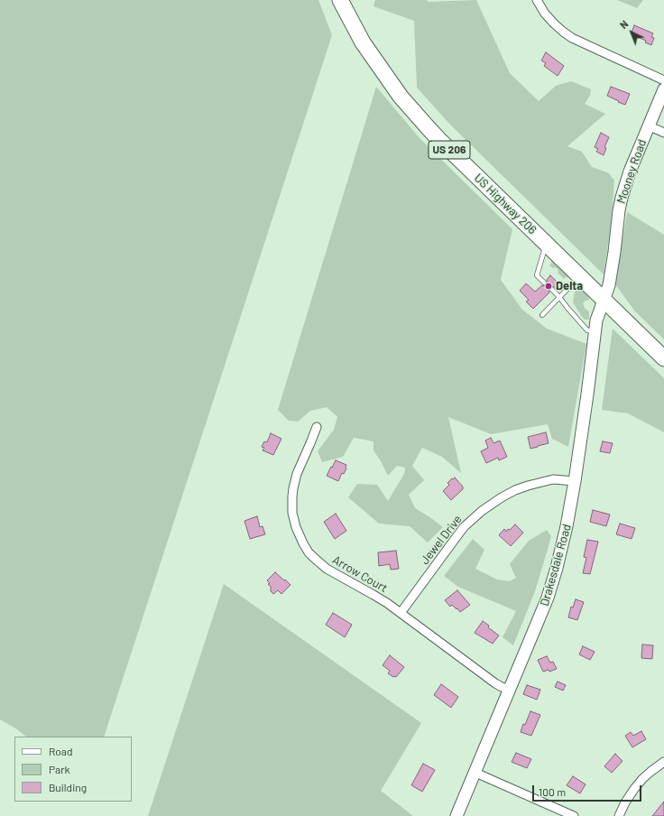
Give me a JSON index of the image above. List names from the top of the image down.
{
  "streets": {
    "highway": ["US 206", "US Highway 206"],
    "main road": ["Mooney Road", "Drakesdale Road"],
    "street": ["Jewel Drive", "Arrow Court"]
  },
  "crossings": [
    ["Mooney Road", "US Highway 206"],
    ["Mooney Road", "Drakesdale Road"],
    ["US Highway 206", "Drakesdale Road"],
    ["Jewel Drive", "Drakesdale Road"],
    ["Jewel Drive", "Arrow Court"],
    ["Drakesdale Road", "Arrow Court"]
  ],
  "places": ["Delta"],
  "legend": ["Road", "Park", "Building"],
  "scale_bar": "100 m",
  "north": "top left"
}
